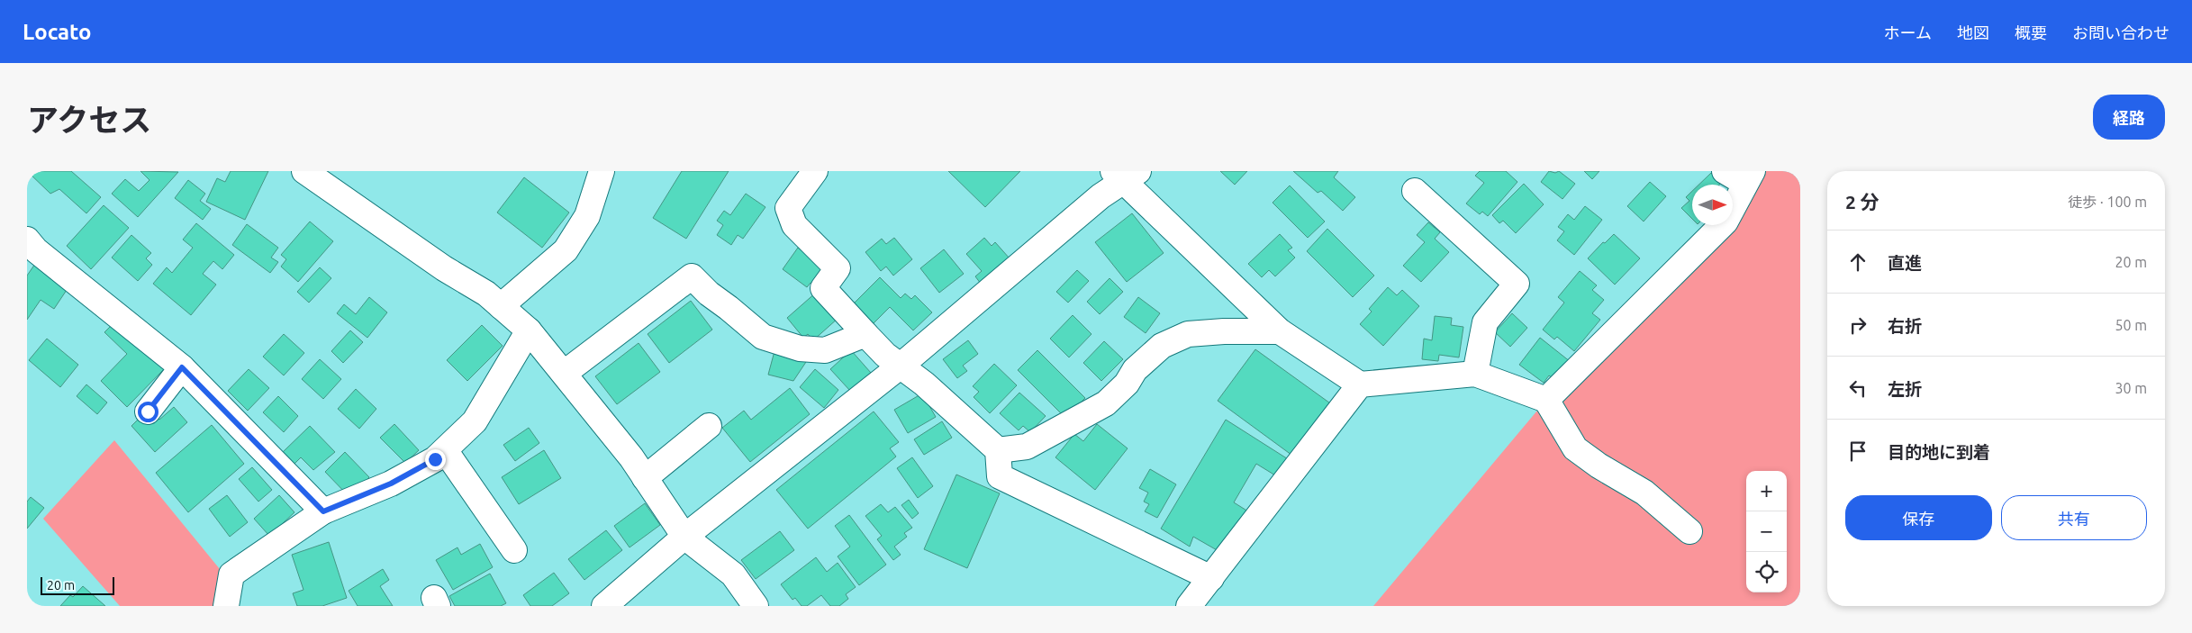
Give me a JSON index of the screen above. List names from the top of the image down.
{
  "scale_bar": "20 m",
  "north": "right",
  "page": {
    "header": "Locato",
    "nav": [
      "ホーム",
      "地図",
      "概要",
      "お問い合わせ"
    ],
    "title": "アクセス",
    "buttons": [
      "経路",
      ["保存", "共有"]
    ],
    "heading": ["2 分", "徒歩 · 100 m"],
    "list": [
      ["直進", "20 m"],
      ["右折", "50 m"],
      ["左折", "30 m"],
      "目的地に到着"
    ],
    "map_buttons": ["+", "−"],
    "scale": "20 m"
  }
}
